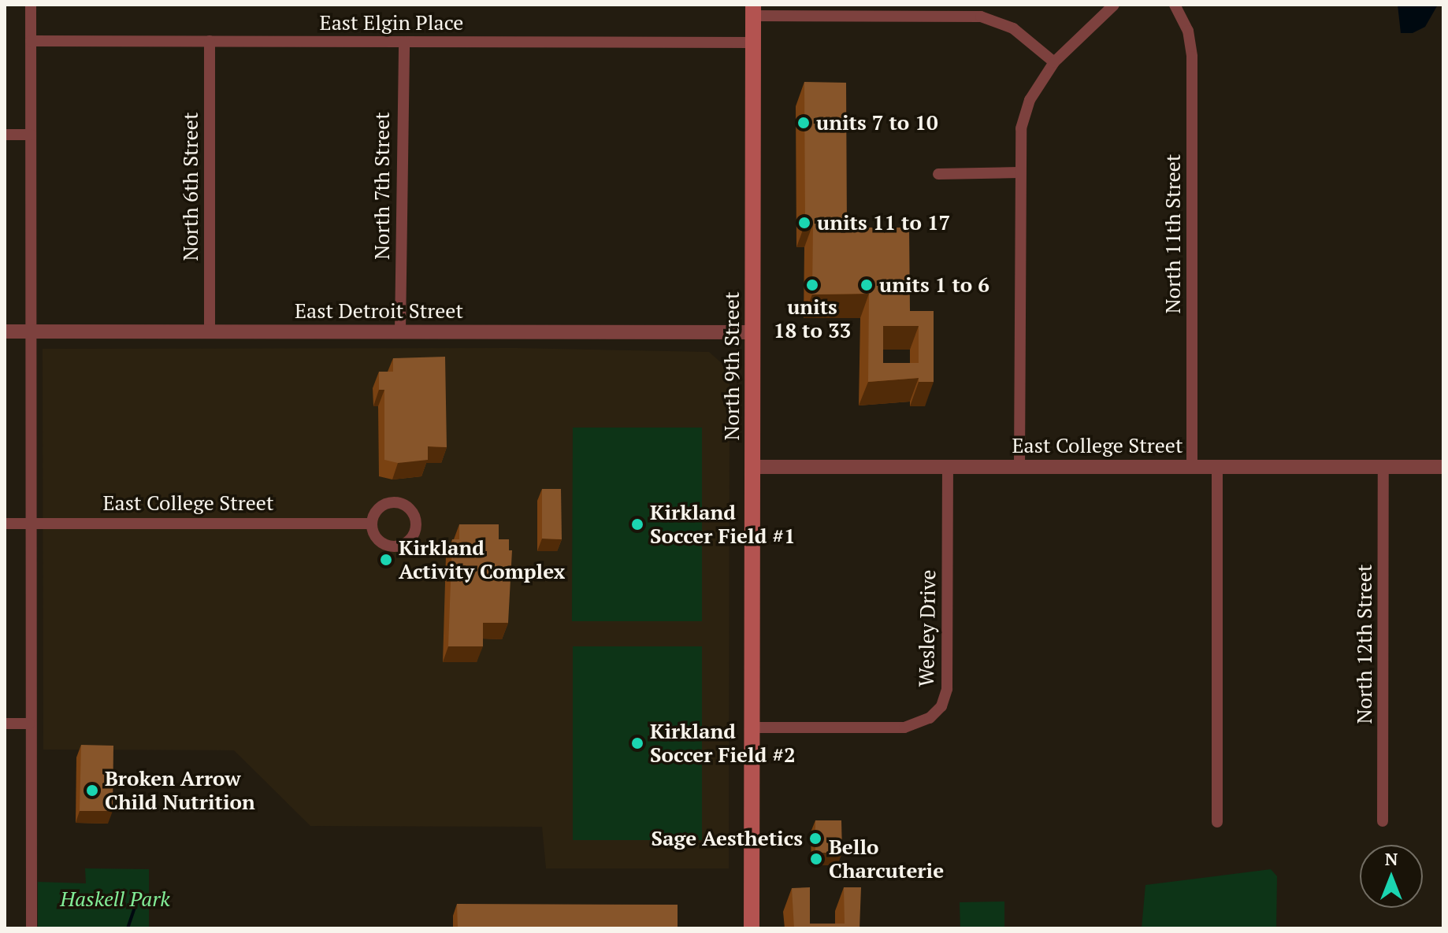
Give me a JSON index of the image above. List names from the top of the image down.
{
  "streets": {
    "main road": ["North 9th Street"],
    "street": [
      "East Elgin Place",
      "North 7th Street",
      "North 6th Street",
      "North 11th Street",
      "East Detroit Street",
      "East College Street",
      "Wesley Drive",
      "North 12th Street"
    ]
  },
  "crossings": [
    ["East Elgin Place", "North 7th Street"],
    ["East Elgin Place", "North 6th Street"],
    ["East Elgin Place", "North 9th Street"],
    ["North 7th Street", "East Detroit Street"],
    ["North 6th Street", "East Detroit Street"],
    ["North 11th Street", "East College Street"],
    ["East Detroit Street", "North 9th Street"],
    ["North 9th Street", "East College Street"],
    ["North 9th Street", "Wesley Drive"],
    ["East College Street", "Wesley Drive"],
    ["East College Street", "North 12th Street"]
  ],
  "parks": ["Haskell Park"],
  "places": [
    "units 7 to 10",
    "units 11 to 17",
    "units 18 to 33",
    "units 1 to 6",
    "Kirkland Soccer Field #1",
    "Kirkland Activity Complex",
    "Kirkland Soccer Field #2",
    "Broken Arrow Child Nutrition",
    "Sage Aesthetics",
    "Bello Charcuterie"
  ],
  "north": "top"
}
